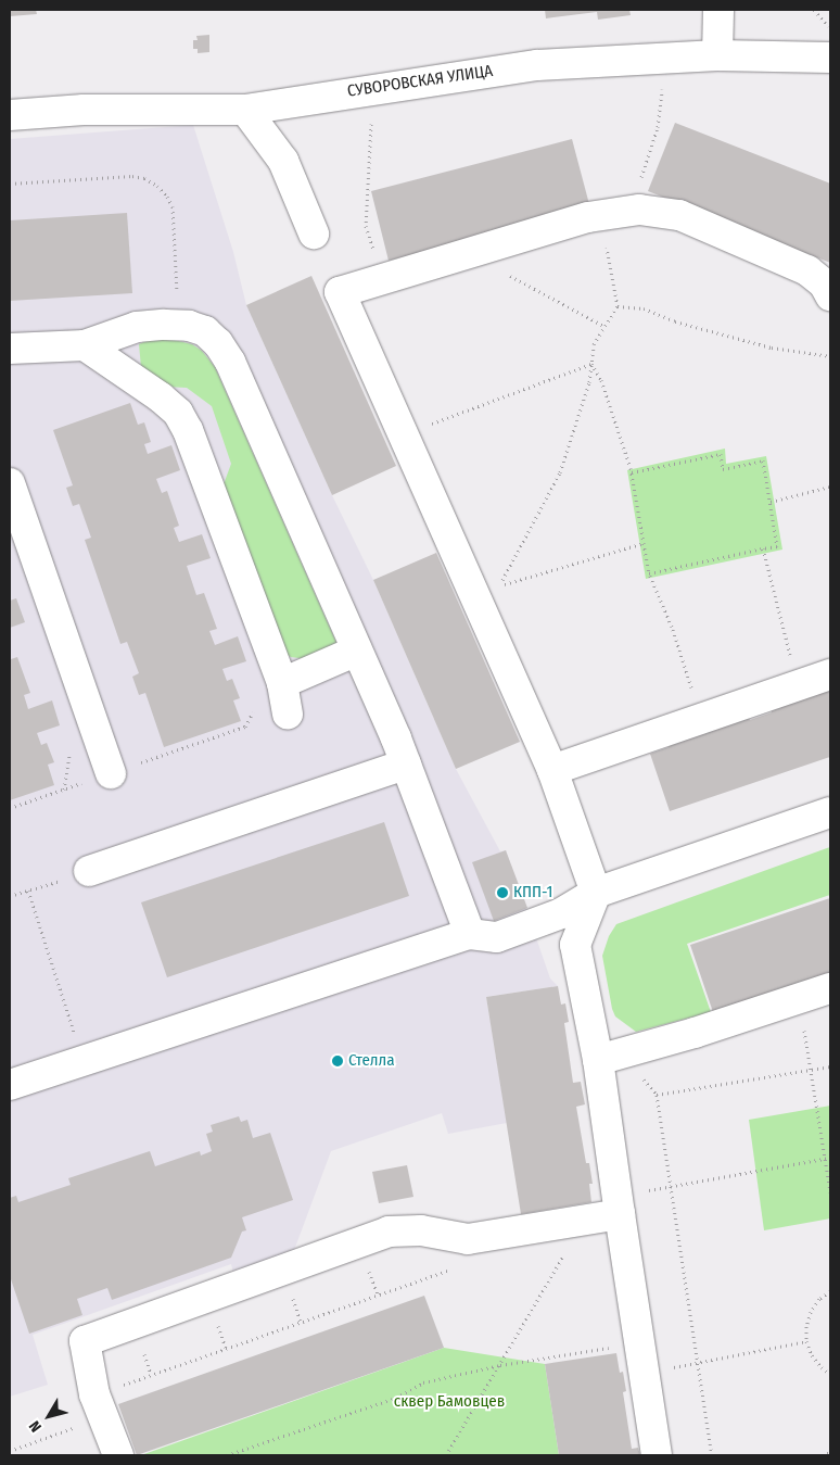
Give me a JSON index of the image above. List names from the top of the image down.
{
  "streets": {
    "street": ["СУВОРОВСКАЯ УЛИЦА"]
  },
  "parks": ["сквер Бамовцев"],
  "places": ["КПП-1", "Стелла"],
  "north": "bottom left"
}
